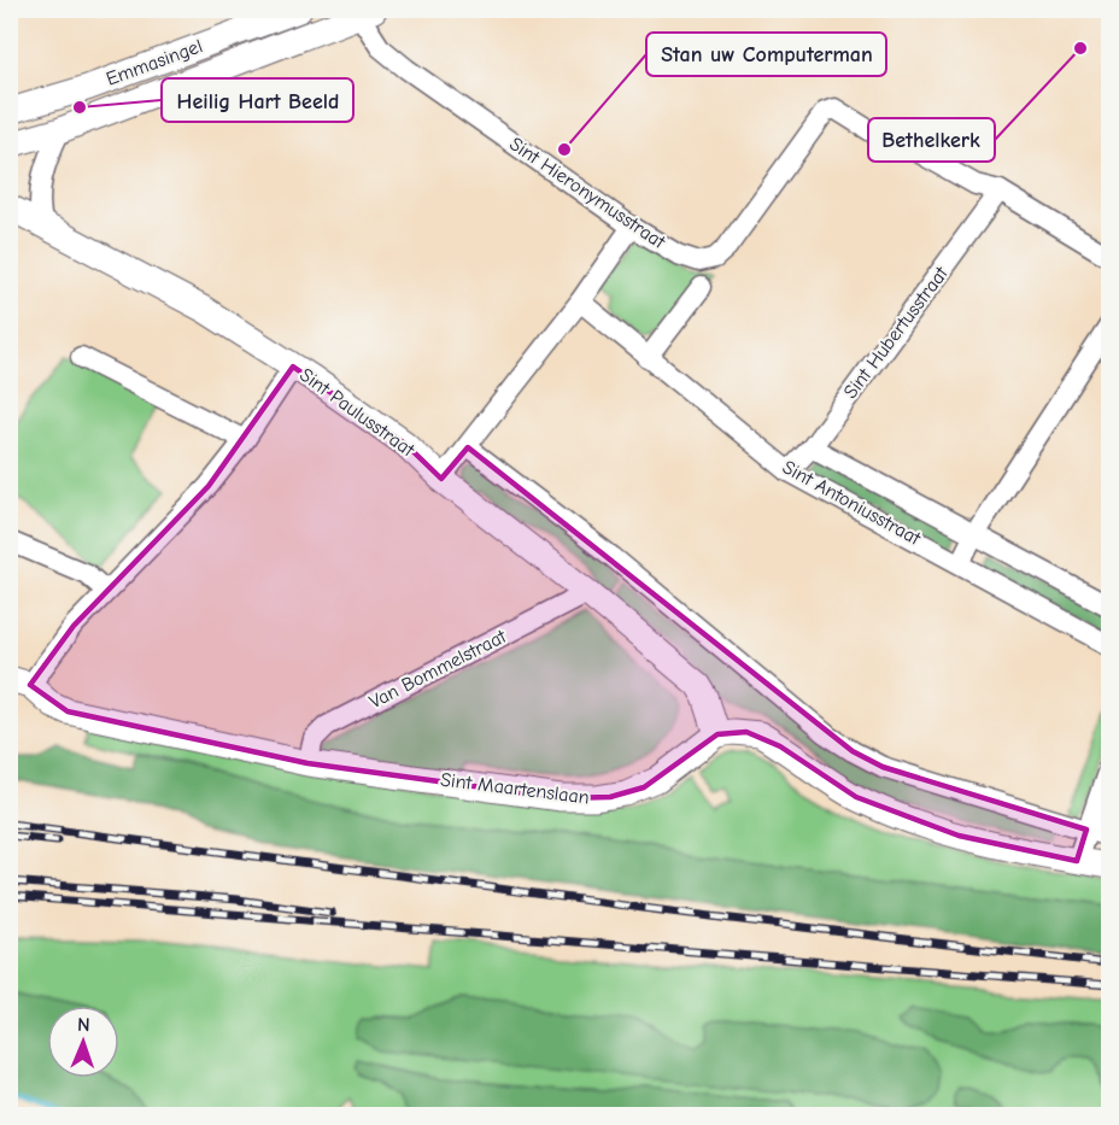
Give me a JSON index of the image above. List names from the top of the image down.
{
  "streets": {
    "street": [
      "Emmasingel",
      "Sint Hieronymusstraat",
      "Sint Hubertusstraat",
      "Sint Paulusstraat",
      "Sint Antoniusstraat",
      "Van Bommelstraat",
      "Sint Maartenslaan"
    ]
  },
  "crossings": [
    ["Emmasingel", "Sint Hieronymusstraat"],
    ["Sint Hieronymusstraat", "Sint Hubertusstraat"],
    ["Sint Hubertusstraat", "Sint Antoniusstraat"],
    ["Sint Paulusstraat", "Van Bommelstraat"],
    ["Sint Paulusstraat", "Sint Maartenslaan"],
    ["Van Bommelstraat", "Sint Maartenslaan"]
  ],
  "places": ["Bethelkerk", "Heilig Hart Beeld", "Stan uw Computerman"],
  "north": "top"
}
